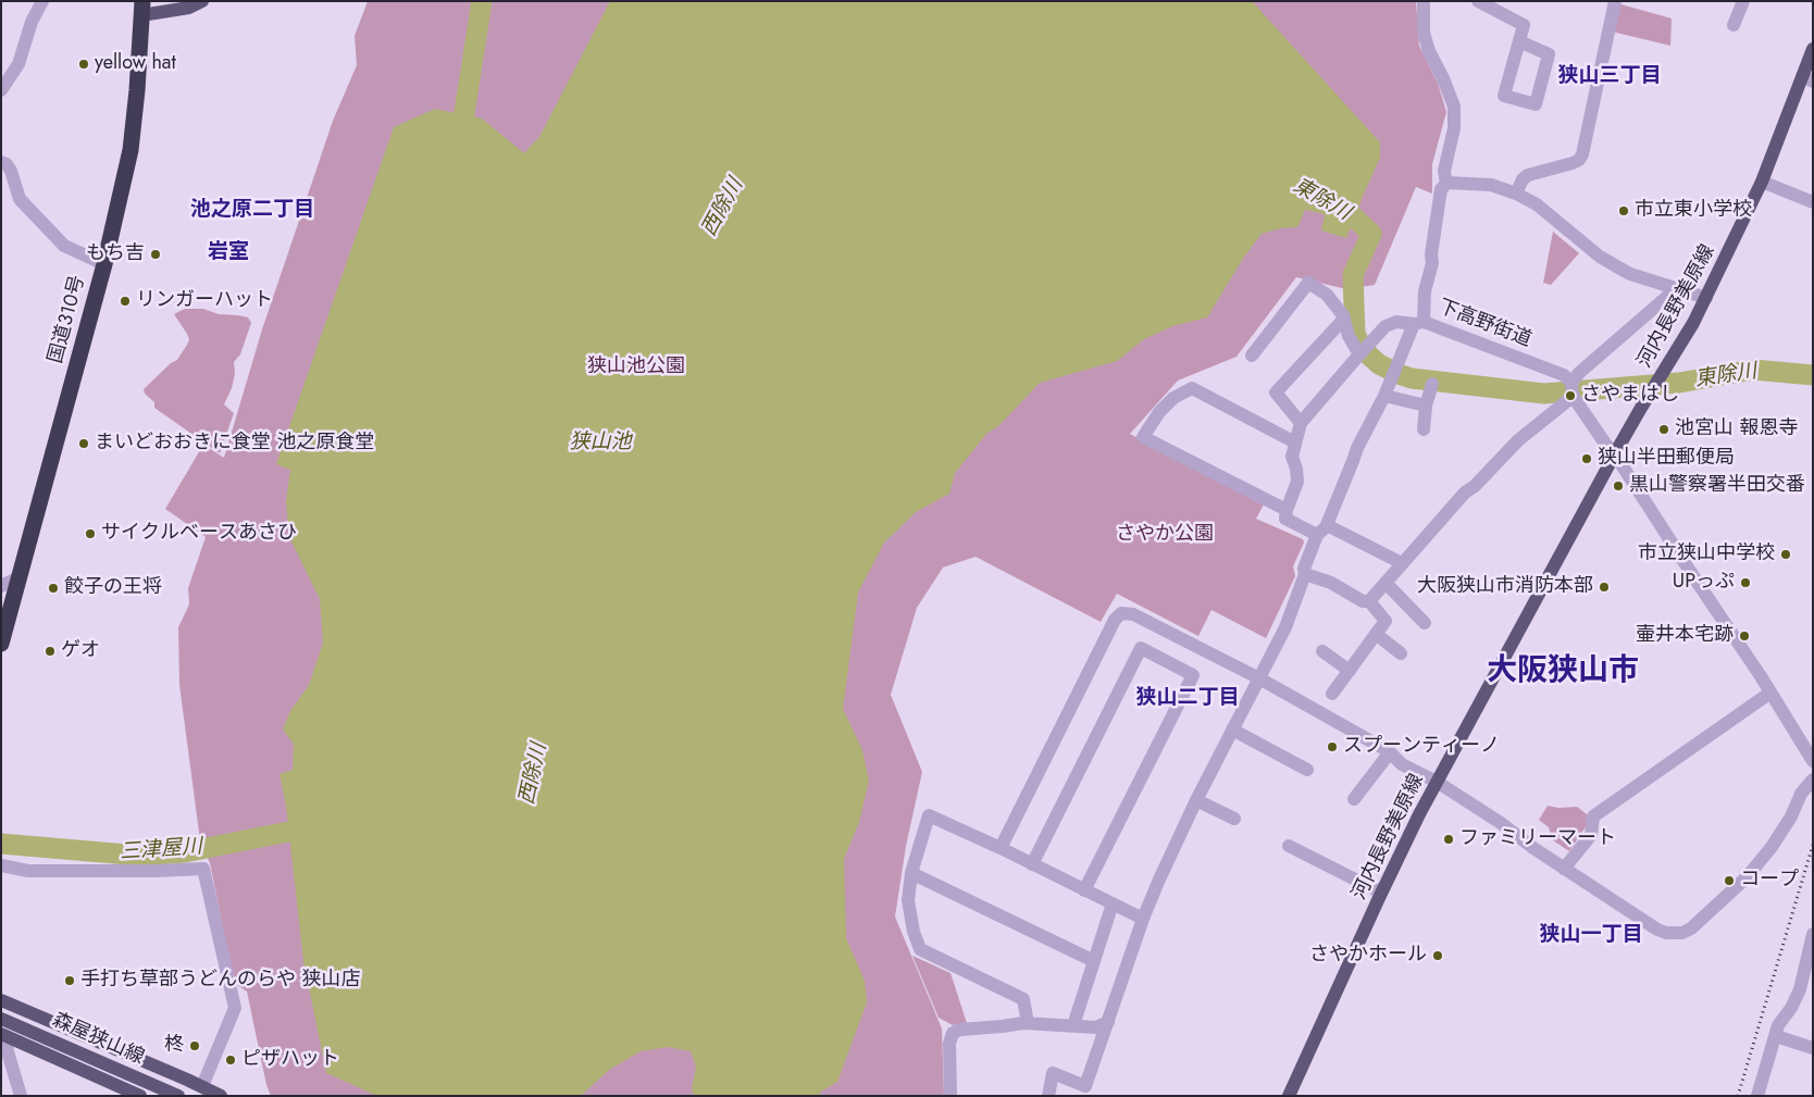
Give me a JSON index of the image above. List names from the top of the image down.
{
  "streets": {
    "highway": ["国道310号"],
    "main road": ["河内長野美原線", "森屋狭山線"],
    "street": ["下高野街道"]
  },
  "districts": [
    "狭山三丁目",
    "池之原二丁目",
    "岩室",
    "大阪狭山市",
    "狭山二丁目",
    "狭山一丁目"
  ],
  "water": [
    "東除川",
    "西除川",
    "狭山池",
    "三津屋川"
  ],
  "parks": ["狭山池公園", "さやか公園"],
  "places": [
    "yellow hat",
    "市立東小学校",
    "もち吉",
    "リンガーハット",
    "さやまはし",
    "池宮山 報恩寺",
    "まいどおおきに食堂 池之原食堂",
    "狭山半田郵便局",
    "黒山警察署半田交番",
    "サイクルベースあさひ",
    "市立狭山中学校",
    "UPっぷ",
    "大阪狭山市消防本部",
    "餃子の王将",
    "壷井本宅跡",
    "ゲオ",
    "スプーンティーノ",
    "ファミリーマート",
    "コープ",
    "さやかホール",
    "手打ち草部うどんのらや 狭山店",
    "柊",
    "ピザハット"
  ]
}
